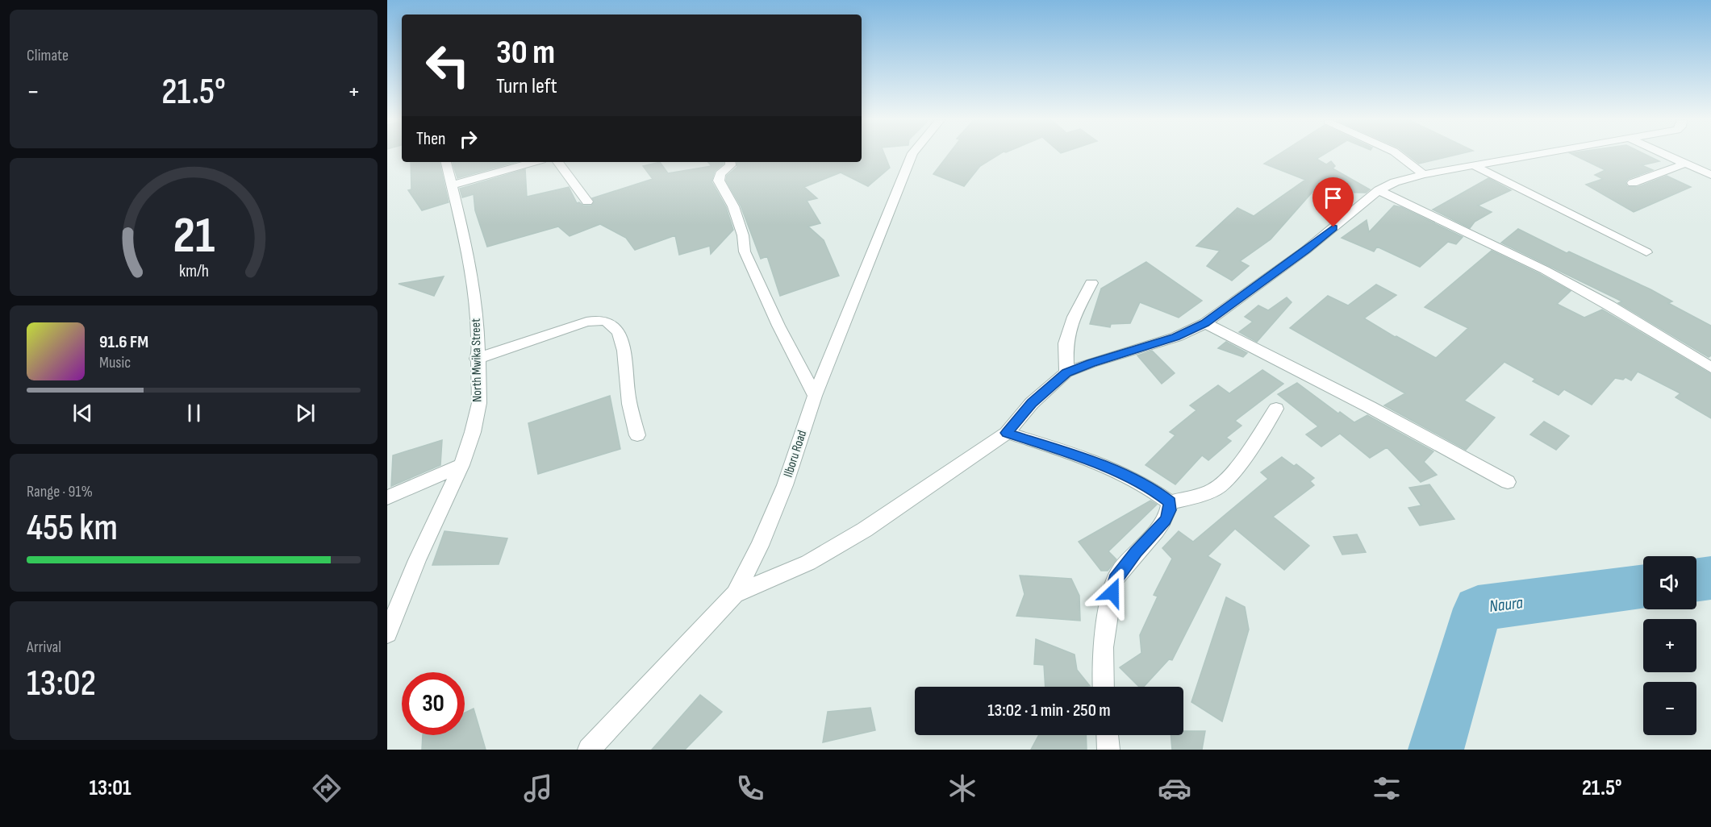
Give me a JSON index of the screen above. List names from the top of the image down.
{
  "streets": {
    "street": ["North Mwika Street", "Ilboru Road"]
  },
  "water": ["Naura"],
  "page": {
    "tile": [
      "Climate",
      ["Range · 91%", "455 km"],
      ["Arrival", "13:02"]
    ],
    "turn": ["30 m", "Turn left"],
    "heat": ["−", "21.5°", "+"],
    "then": "Then",
    "song": ["91.6 FM", "Music"],
    "map_buttons": ["+", "−"],
    "limit": "30",
    "trip": "13:02 · 1 min · 250 m",
    "tabs": ["13:01", "21.5°"],
    "gauge": ["21", "km/h"]
  }
}
